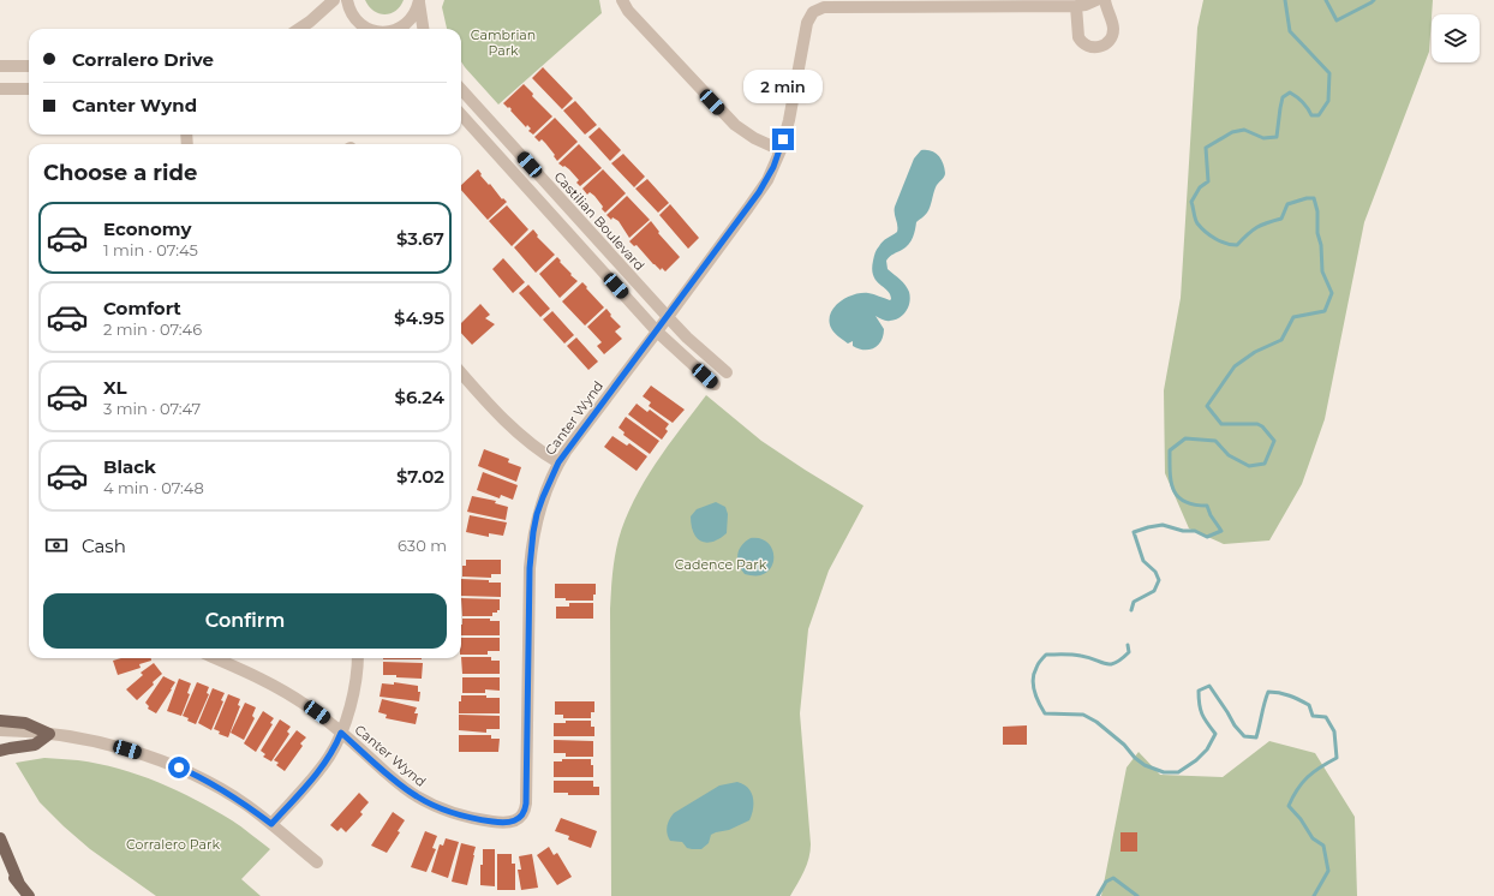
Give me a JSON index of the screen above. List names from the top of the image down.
{
  "streets": {
    "street": ["Castilian Boulevard", "Canter Wynd"]
  },
  "crossings": [
    ["Castilian Boulevard", "Canter Wynd"]
  ],
  "parks": ["Cambrian Park", "Cadence Park", "Corralero Park"],
  "page": {
    "banner": ["Corralero Drive", "Canter Wynd"],
    "bubble": "2 min",
    "heading": "Choose a ride",
    "list": [
      {
        "name": "Economy",
        "note": "1 min · 07:45",
        "value": "$3.67"
      },
      {
        "name": "Comfort",
        "note": "2 min · 07:46",
        "value": "$4.95"
      },
      {
        "name": "XL",
        "note": "3 min · 07:47",
        "value": "$6.24"
      },
      {
        "name": "Black",
        "note": "4 min · 07:48",
        "value": "$7.02"
      }
    ],
    "pay": ["Cash", "630 m"],
    "buttons": "Confirm"
  }
}
